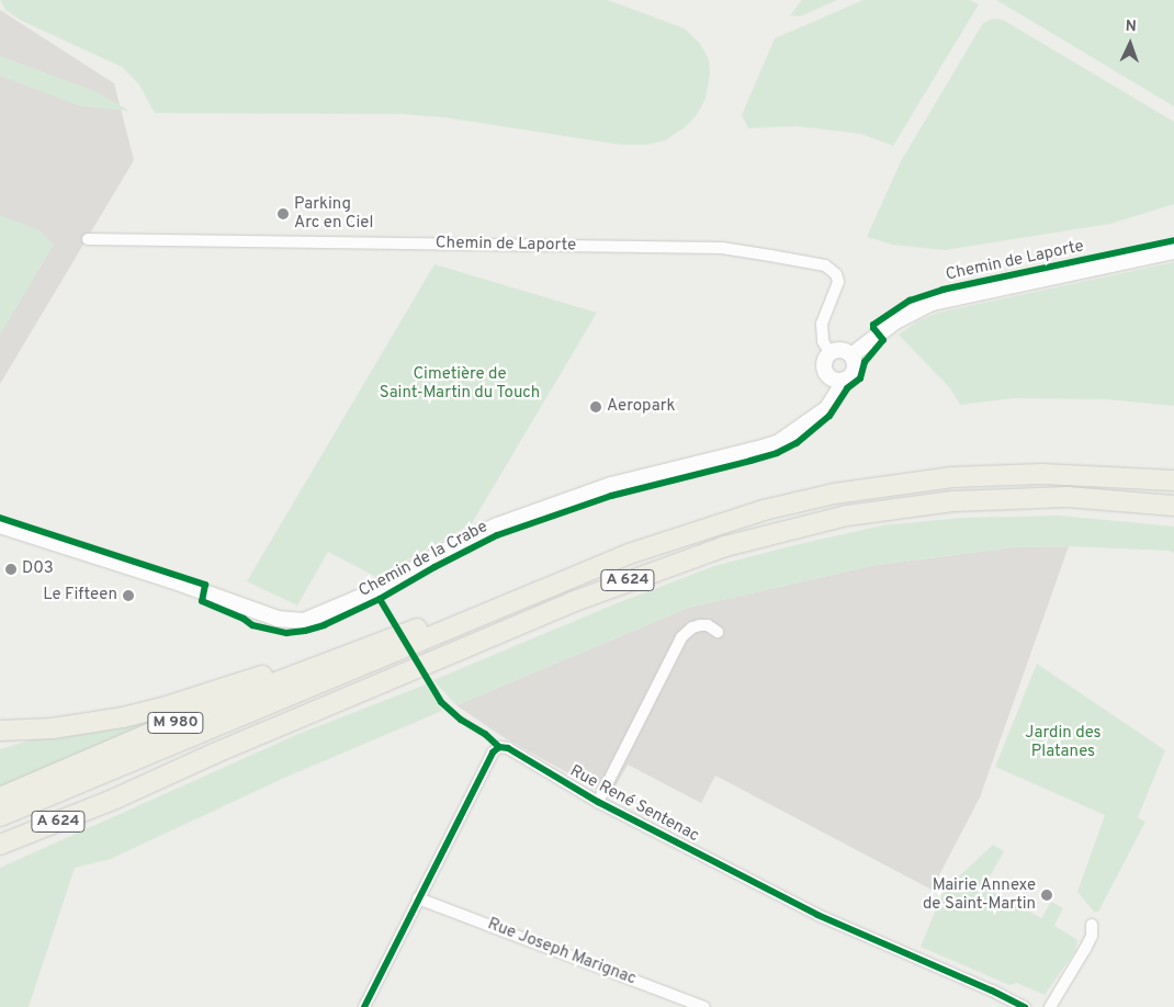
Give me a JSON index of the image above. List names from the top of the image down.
{
  "streets": {
    "highway": ["A 624", "M 980"],
    "street": [
      "Chemin de Laporte",
      "Chemin de la Crabe",
      "Rue René Sentenac",
      "Rue Joseph Marignac"
    ]
  },
  "crossings": [
    ["Chemin de Laporte", "Chemin de la Crabe"],
    ["A 624", "M 980"],
    ["Rue René Sentenac", "Rue Joseph Marignac"]
  ],
  "parks": ["Cimetière de Saint-Martin du Touch", "Jardin des Platanes"],
  "places": [
    "Parking Arc en Ciel",
    "Aeropark",
    "D03",
    "Le Fifteen",
    "Mairie Annexe de Saint-Martin"
  ],
  "north": "top"
}
